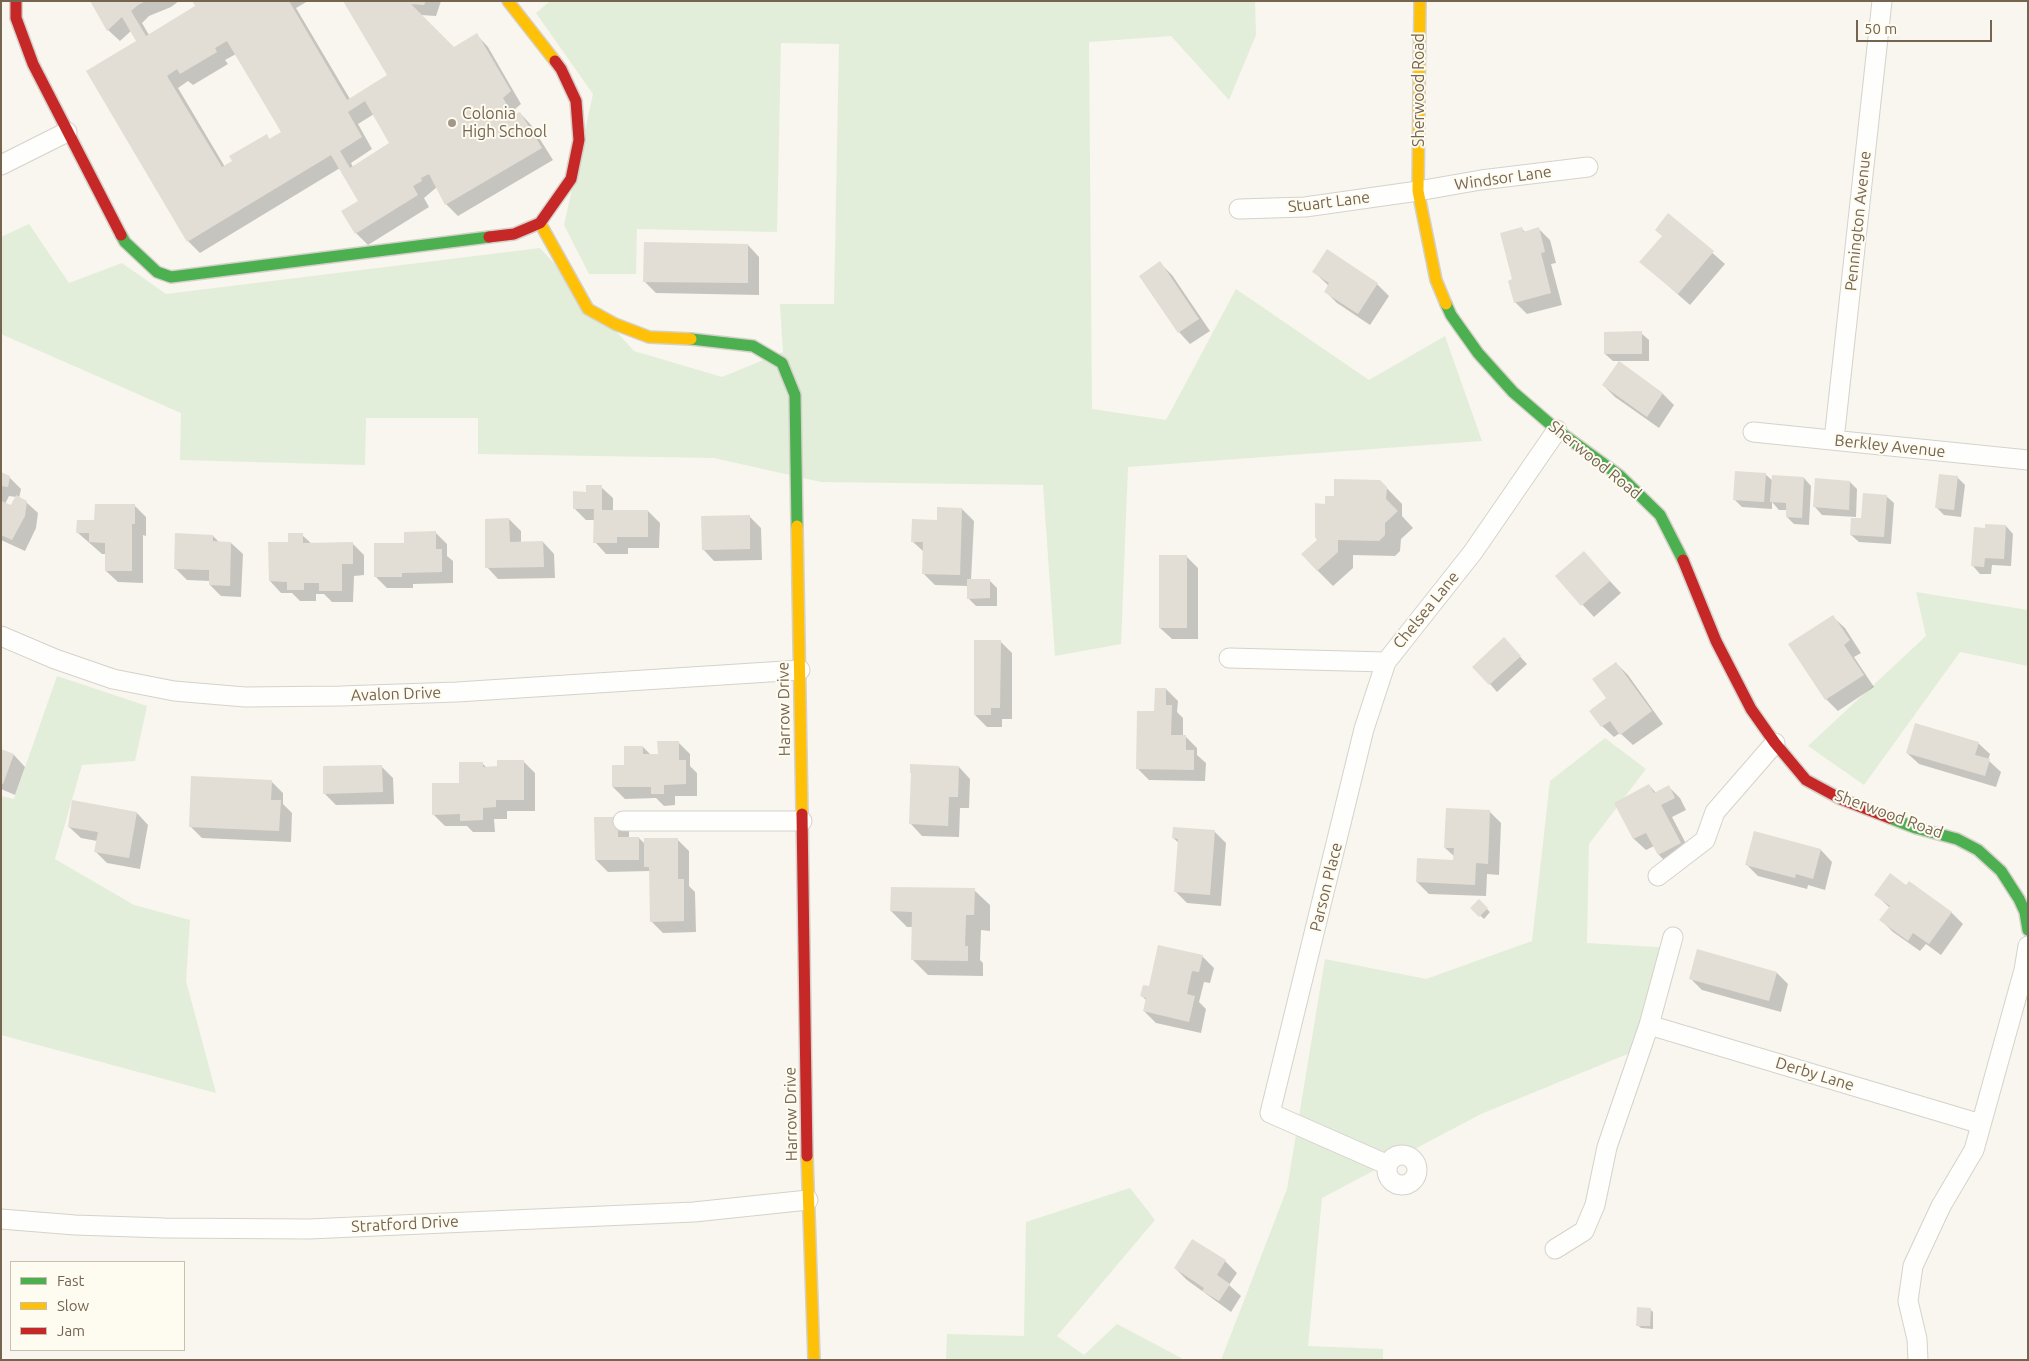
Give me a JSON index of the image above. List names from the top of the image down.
{
  "streets": {
    "street": [
      "Sherwood Road",
      "Windsor Lane",
      "Stuart Lane",
      "Pennington Avenue",
      "Berkley Avenue",
      "Chelsea Lane",
      "Avalon Drive",
      "Harrow Drive",
      "Parson Place",
      "Derby Lane",
      "Stratford Drive"
    ]
  },
  "crossings": [
    ["Sherwood Road", "Windsor Lane"],
    ["Sherwood Road", "Stuart Lane"],
    ["Sherwood Road", "Chelsea Lane"],
    ["Windsor Lane", "Stuart Lane"],
    ["Pennington Avenue", "Berkley Avenue"],
    ["Chelsea Lane", "Parson Place"],
    ["Avalon Drive", "Harrow Drive"],
    ["Harrow Drive", "Stratford Drive"]
  ],
  "places": ["Colonia High School"],
  "legend": ["Fast", "Slow", "Jam"],
  "scale_bar": "50 m"
}
